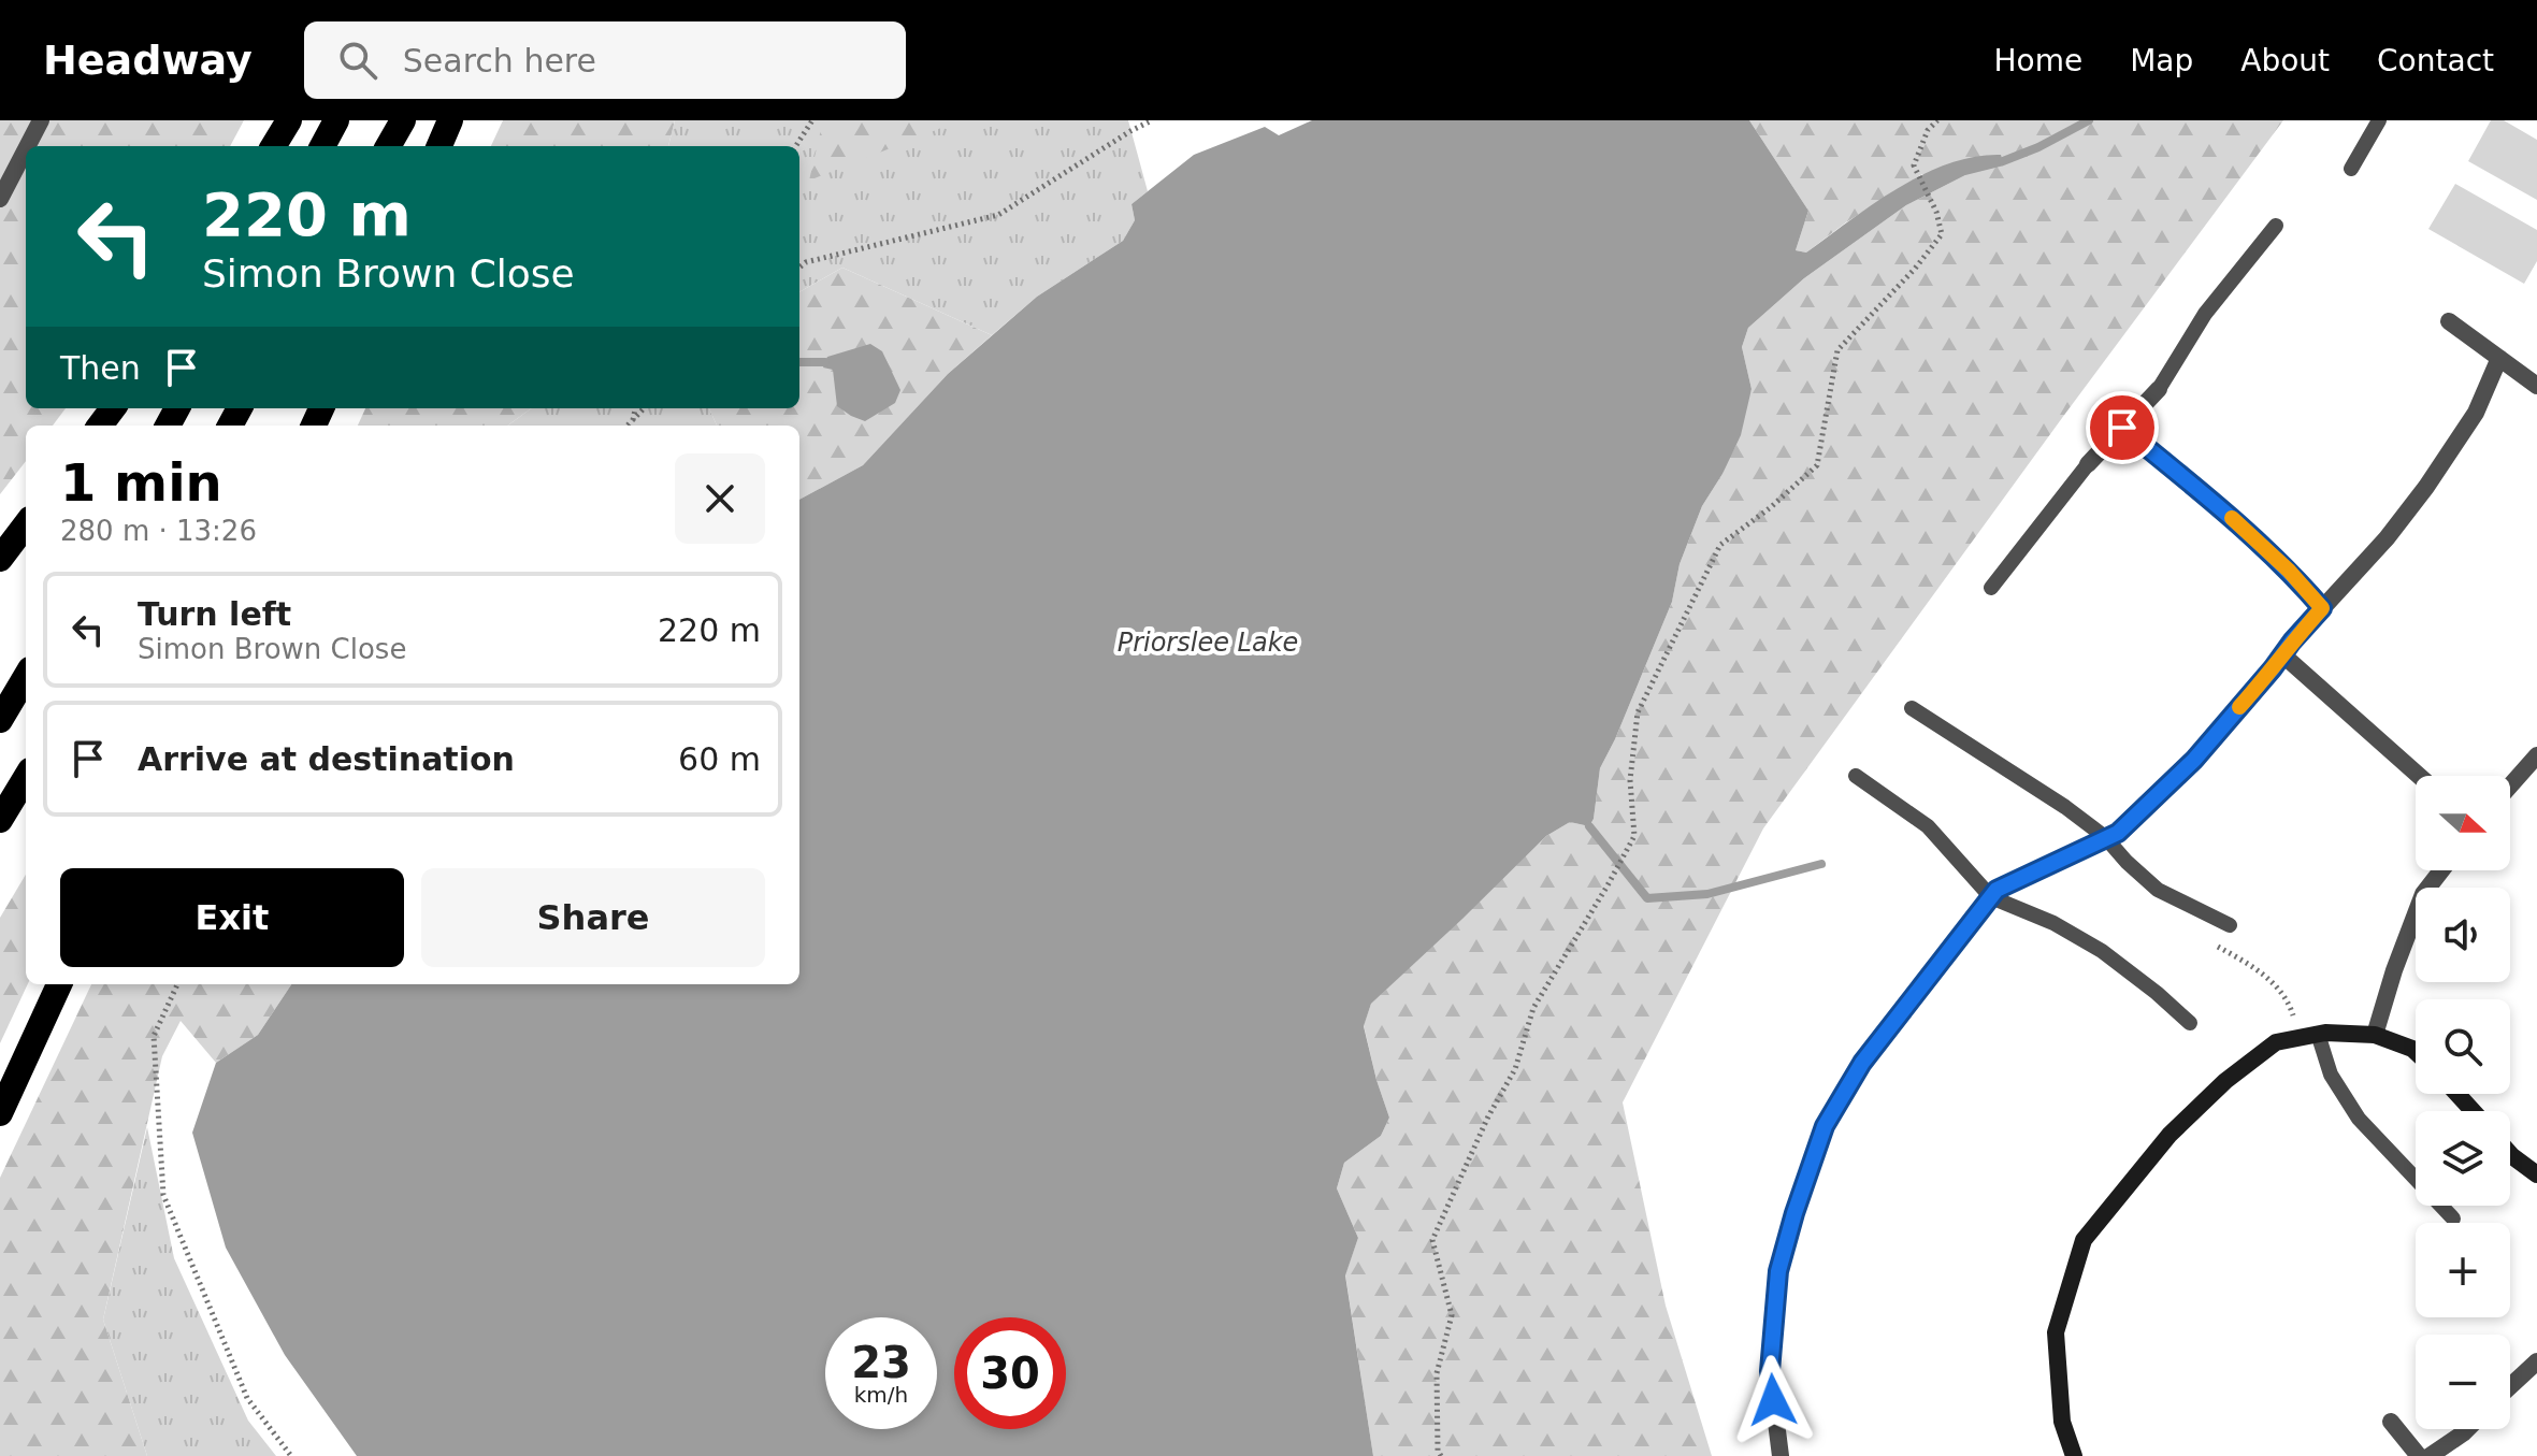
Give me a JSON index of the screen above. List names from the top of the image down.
{
  "water": ["Priorslee Lake"],
  "north": "right",
  "page": {
    "header": "Headway",
    "search": "Search here",
    "nav": [
      "Home",
      "Map",
      "About",
      "Contact"
    ],
    "turn": ["220 m", "Simon Brown Close"],
    "then": "Then",
    "heading": ["1 min", "280 m · 13:26"],
    "list": [
      {
        "name": "Turn left",
        "note": "Simon Brown Close",
        "value": "220 m"
      },
      {
        "name": "Arrive at destination",
        "value": "60 m"
      }
    ],
    "map_buttons": ["+", "−"],
    "buttons": ["Exit", "Share"],
    "speed": "23 km/h",
    "limit": "30"
  }
}
